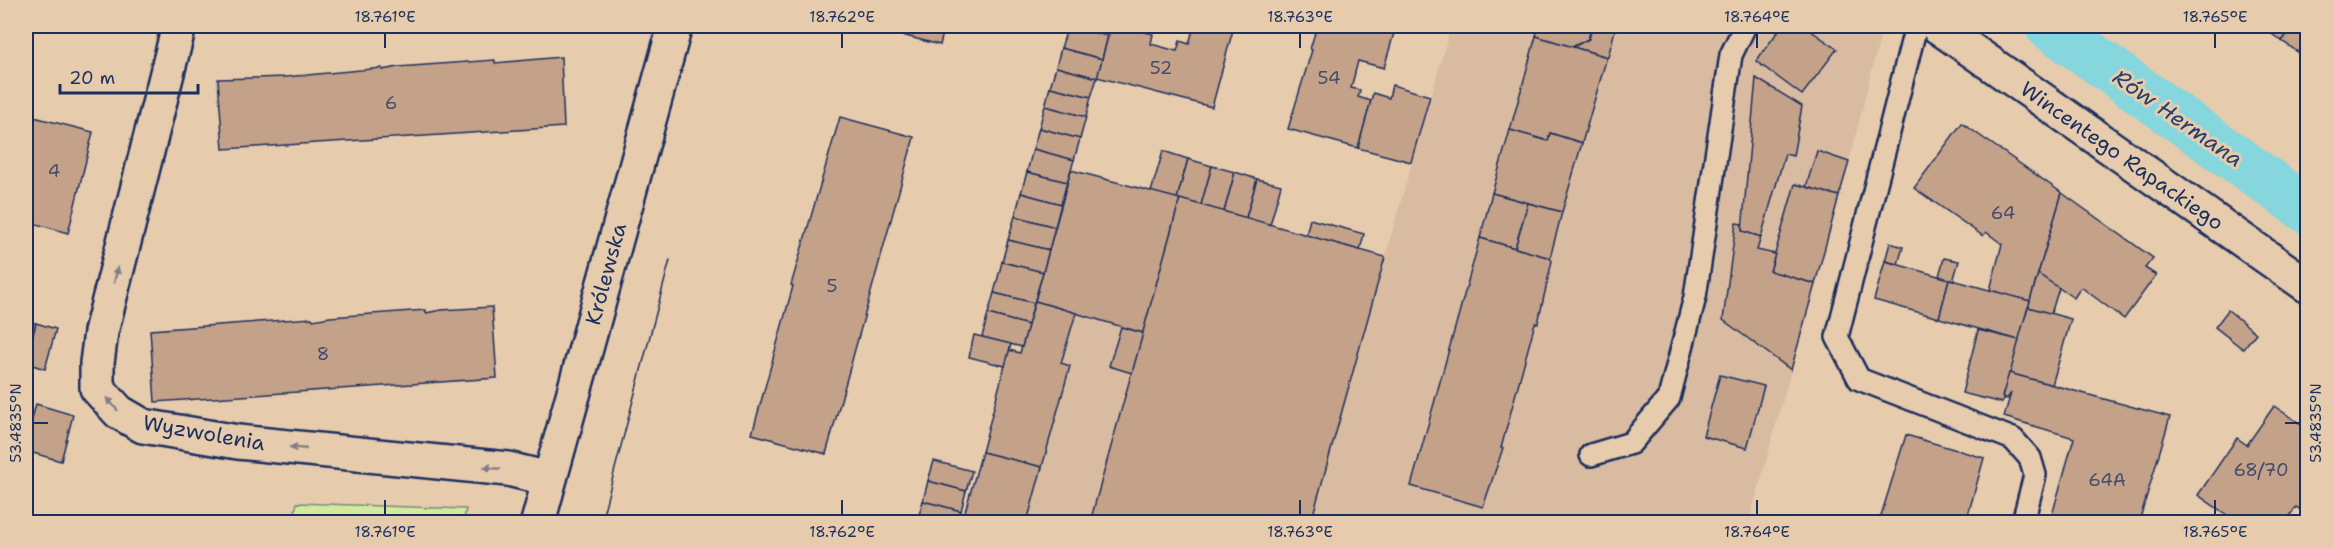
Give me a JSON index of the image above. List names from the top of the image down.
{
  "streets": {
    "street": ["Wincentego Rapackiego", "Królewska", "Wyzwolenia"]
  },
  "crossings": [
    ["Królewska", "Wyzwolenia"]
  ],
  "water": ["Rów Hermana"],
  "house_numbers": [
    "52",
    "54",
    "6",
    "4",
    "64",
    "5",
    "8",
    "68/70",
    "64A"
  ],
  "scale_bar": "20 m",
  "coordinates": [
    "18.761°E",
    "18.762°E",
    "18.763°E",
    "18.764°E",
    "18.765°E",
    "53.4835°N"
  ]
}
